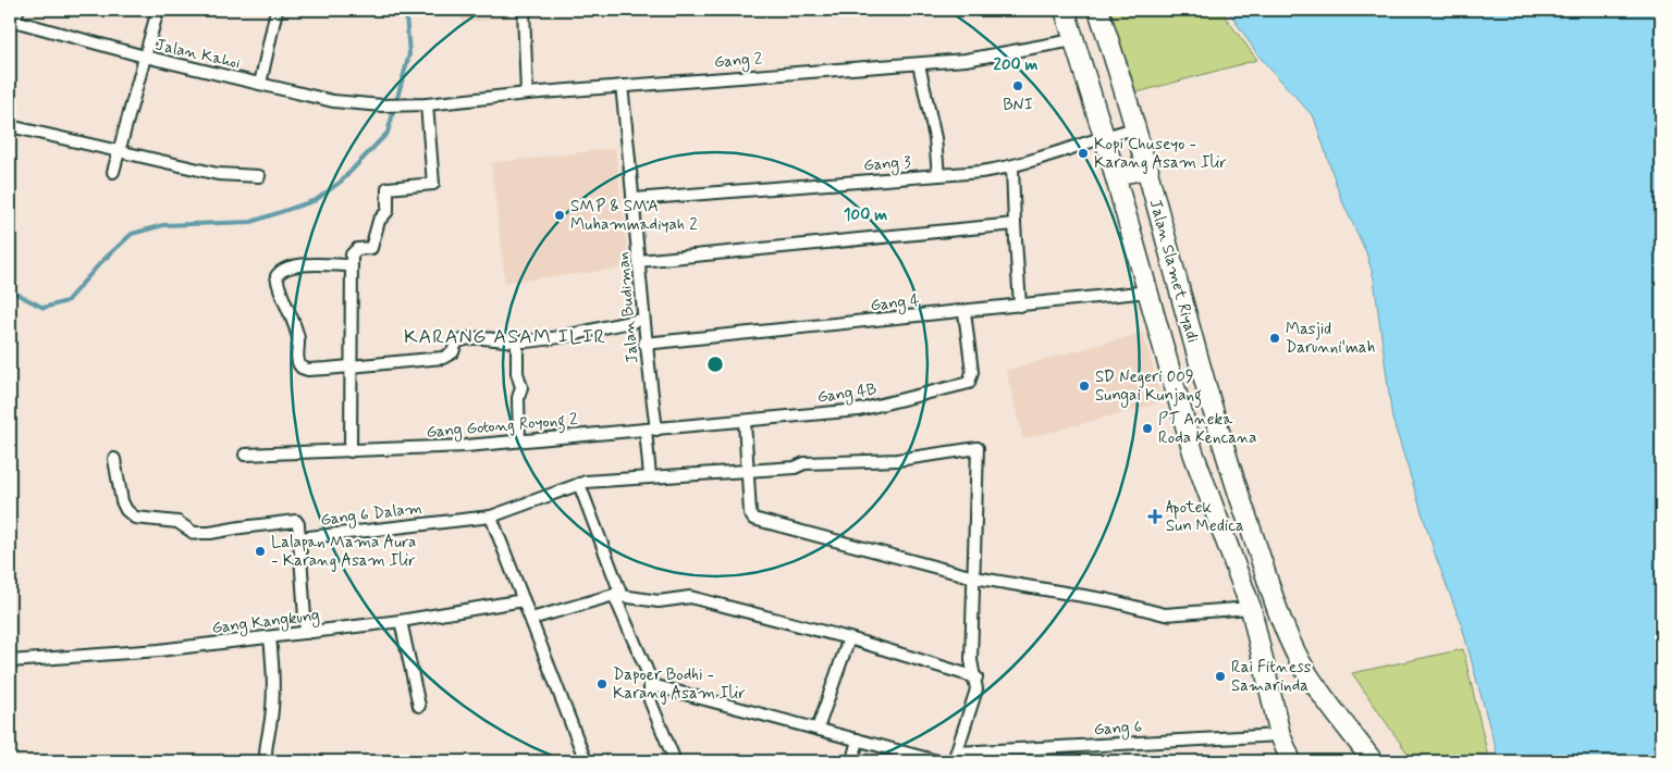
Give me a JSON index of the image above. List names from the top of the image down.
{
  "streets": {
    "highway": ["Jalan Slamet Riyadi"],
    "street": [
      "Jalan Kahoi",
      "Gang 2",
      "Gang 3",
      "Gang 4",
      "Jalan Budiman",
      "Gang 4B",
      "Gang Gotong Royong 2",
      "Gang 6 Dalam",
      "Gang Kangkung",
      "Gang 6"
    ]
  },
  "crossings": [
    ["Jalan Kahoi", "Gang 2"],
    ["Gang 2", "Jalan Slamet Riyadi"],
    ["Gang 2", "Jalan Budiman"],
    ["Gang 3", "Jalan Slamet Riyadi"],
    ["Gang 3", "Jalan Budiman"],
    ["Jalan Slamet Riyadi", "Gang 4"],
    ["Jalan Slamet Riyadi", "Gang 6"],
    ["Gang 4", "Jalan Budiman"],
    ["Gang 4", "Gang 4B"],
    ["Jalan Budiman", "Gang 4B"],
    ["Jalan Budiman", "Gang Gotong Royong 2"],
    ["Jalan Budiman", "Gang 6 Dalam"],
    ["Gang 4B", "Gang Gotong Royong 2"]
  ],
  "districts": ["KARANG ASAM ILIR"],
  "places": {
    "other": [
      "BNI",
      "Kopi Chuseyo - Karang Asam Ilir",
      "SMP & SMA Muhammadiyah 2",
      "Masjid Darunni'mah",
      "SD Negeri 009 Sungai Kunjang",
      "PT Aneka Roda Kencana",
      "Lalapan Mama Aura - Karang Asam Ilir",
      "Rai Fitness Samarinda",
      "Dapoer Bodhi - Karang Asam Ilir"
    ],
    "health": ["Apotek Sun Medica"]
  },
  "rings": ["200 m", "100 m"]
}
